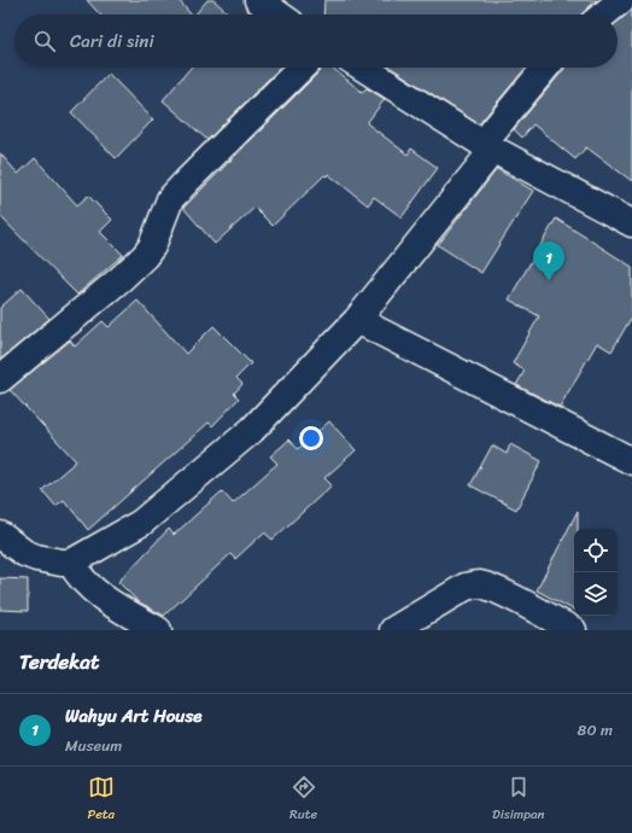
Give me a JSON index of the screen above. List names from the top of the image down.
{
  "page": {
    "search": "Cari di sini",
    "pins": "1",
    "heading": "Terdekat",
    "list": [
      {
        "mark": "1",
        "name": "Wahyu Art House",
        "note": "Museum",
        "value": "80 m"
      }
    ],
    "nav": ["Peta", "Rute", "Disimpan"]
  }
}
